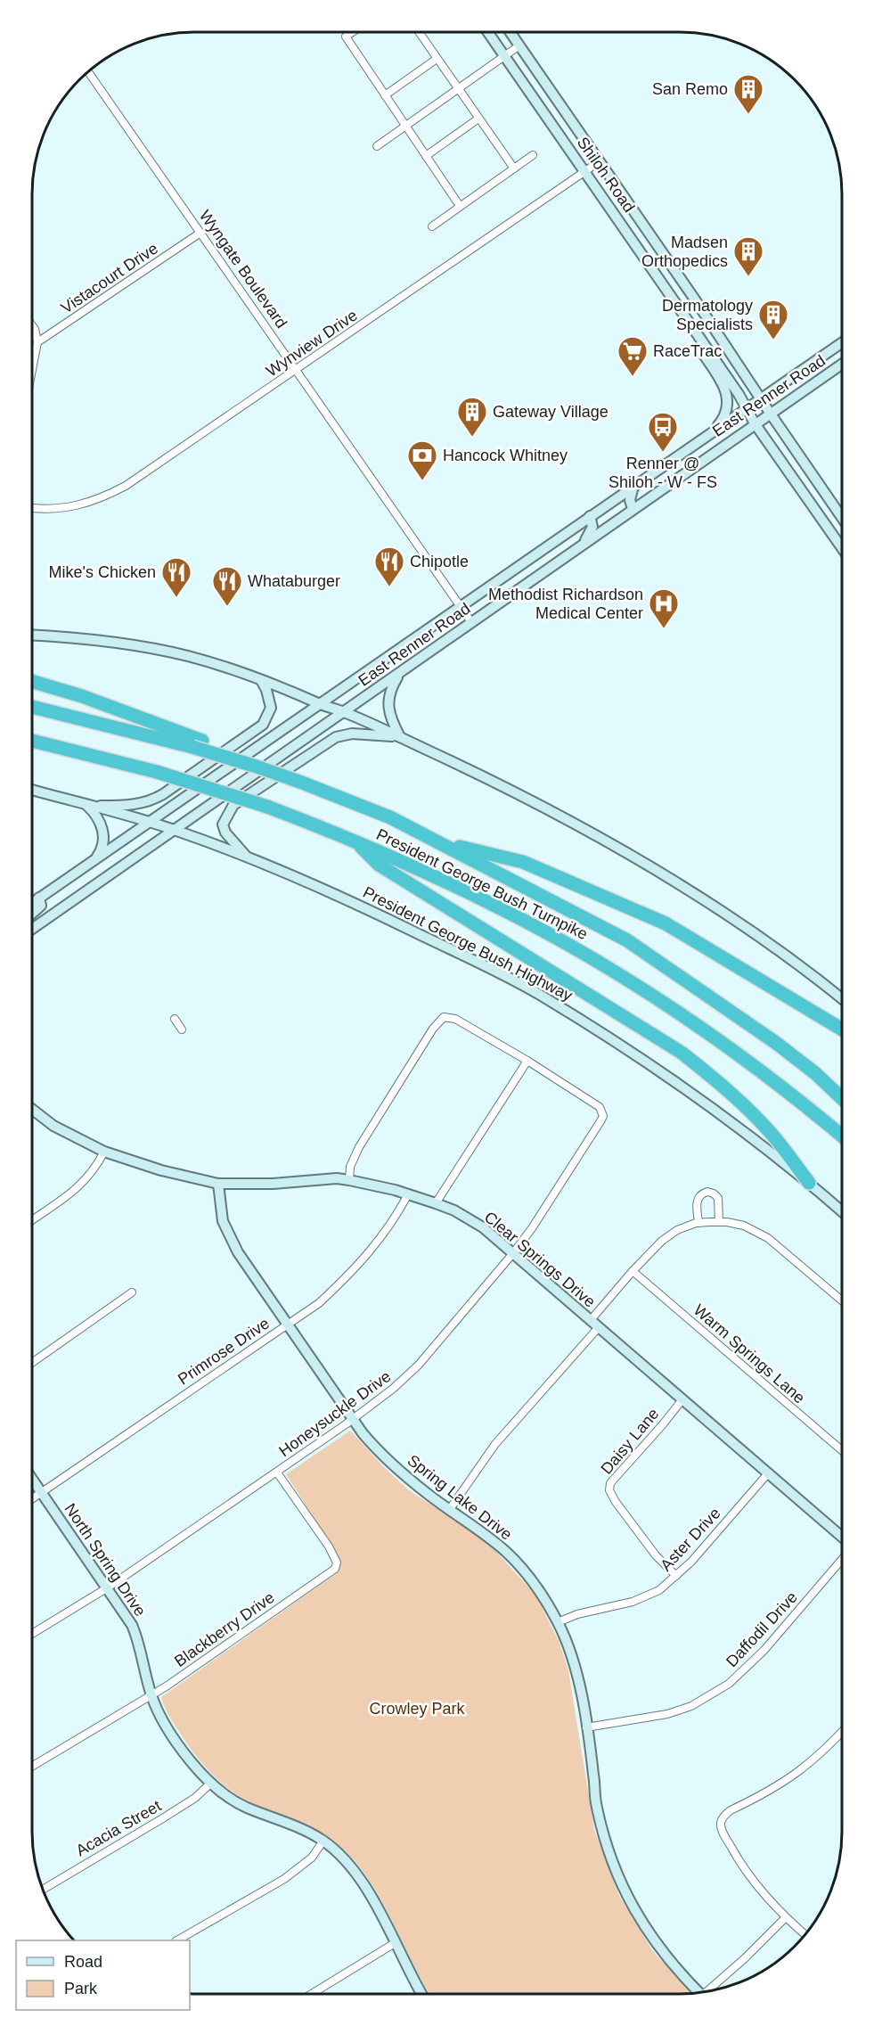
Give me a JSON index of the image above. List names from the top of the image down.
{
  "streets": {
    "highway": ["President George Bush Turnpike"],
    "main road": [
      "Shiloh Road",
      "East Renner Road",
      "President George Bush Highway",
      "Clear Springs Drive",
      "Spring Lake Drive",
      "North Spring Drive"
    ],
    "street": [
      "Wyngate Boulevard",
      "Vistacourt Drive",
      "Wynview Drive",
      "Primrose Drive",
      "Warm Springs Lane",
      "Honeysuckle Drive",
      "Daisy Lane",
      "Aster Drive",
      "Blackberry Drive",
      "Daffodil Drive",
      "Acacia Street"
    ]
  },
  "crossings": [
    ["Shiloh Road", "Wynview Drive"],
    ["Shiloh Road", "East Renner Road"],
    ["Wyngate Boulevard", "Vistacourt Drive"],
    ["Wyngate Boulevard", "Wynview Drive"],
    ["Wyngate Boulevard", "East Renner Road"],
    ["East Renner Road", "President George Bush Highway"],
    ["Clear Springs Drive", "Primrose Drive"],
    ["Clear Springs Drive", "Honeysuckle Drive"],
    ["Clear Springs Drive", "Daisy Lane"],
    ["Clear Springs Drive", "Spring Lake Drive"],
    ["Clear Springs Drive", "Aster Drive"],
    ["Primrose Drive", "Spring Lake Drive"],
    ["Primrose Drive", "North Spring Drive"],
    ["Honeysuckle Drive", "Spring Lake Drive"],
    ["Honeysuckle Drive", "North Spring Drive"],
    ["Honeysuckle Drive", "Blackberry Drive"],
    ["Daisy Lane", "Aster Drive"],
    ["Spring Lake Drive", "Aster Drive"],
    ["Spring Lake Drive", "Daffodil Drive"],
    ["North Spring Drive", "Blackberry Drive"],
    ["North Spring Drive", "Acacia Street"]
  ],
  "parks": ["Crowley Park"],
  "places": {
    "building": [
      "San Remo",
      "Madsen Orthopedics",
      "Dermatology Specialists",
      "Gateway Village"
    ],
    "supermarket": ["RaceTrac"],
    "bus stop": ["Renner @ Shiloh - W - FS"],
    "bank": ["Hancock Whitney"],
    "restaurant": ["Chipotle", "Mike's Chicken", "Whataburger"],
    "hospital": ["Methodist Richardson Medical Center"]
  },
  "legend": ["Road", "Park"]
}
